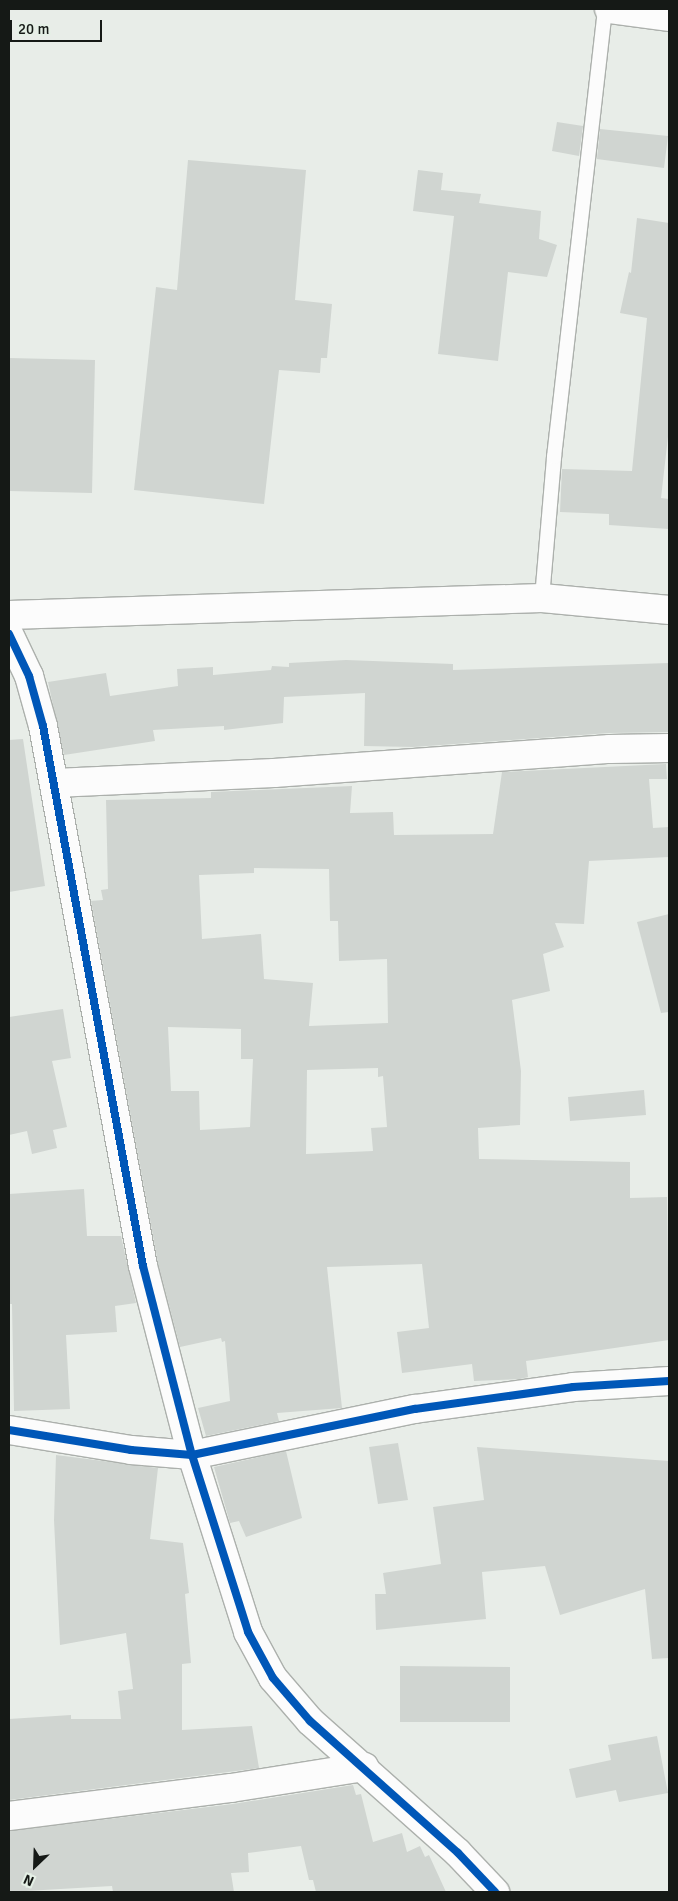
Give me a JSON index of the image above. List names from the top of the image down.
{
  "scale_bar": "20 m",
  "north": "bottom left"
}
